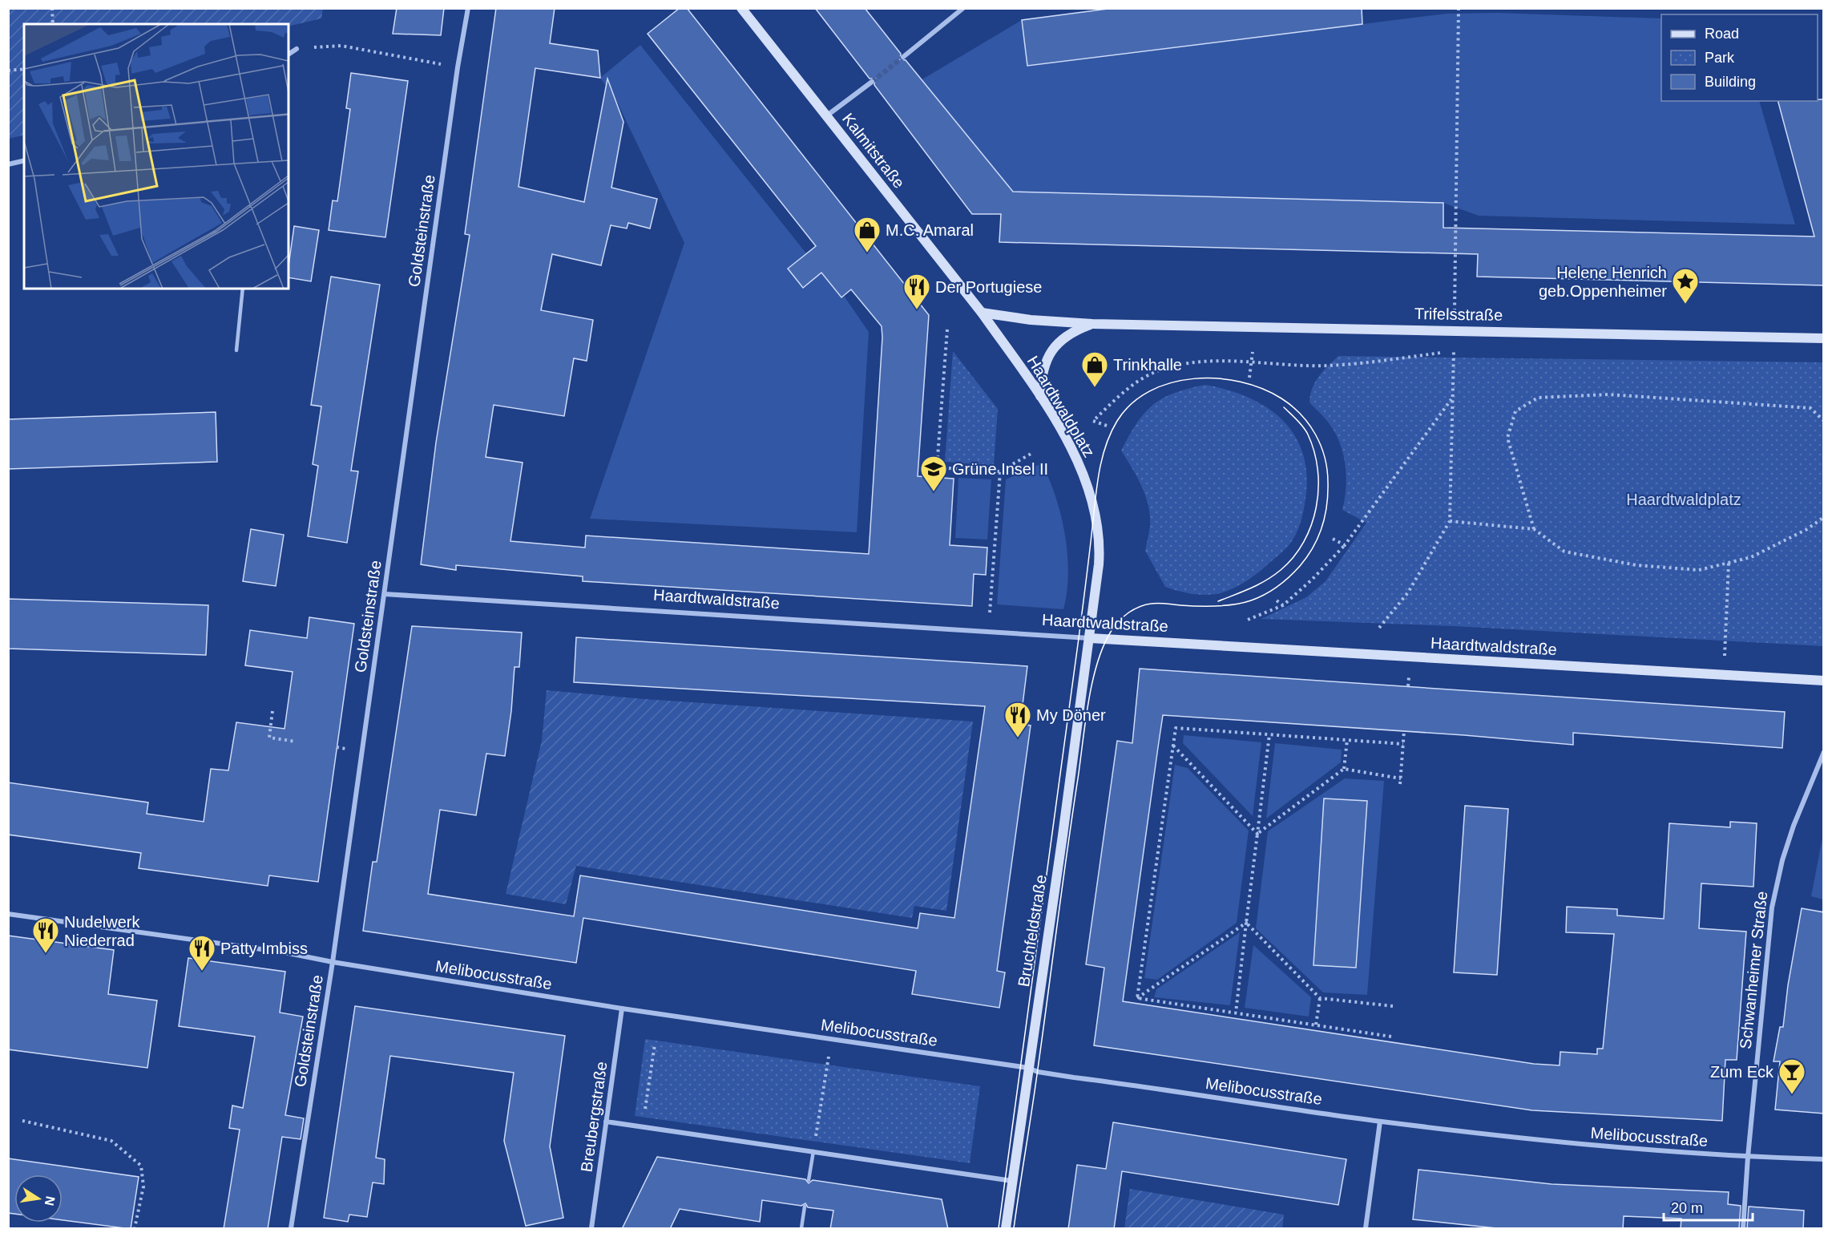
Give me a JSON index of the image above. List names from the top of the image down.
{
  "streets": {
    "street": [
      "Kalmitstraße",
      "Goldsteinstraße",
      "Trifelsstraße",
      "Haardtwaldplatz",
      "Haardtwaldstraße",
      "Bruchfeldstraße",
      "Schwanheimer Straße",
      "Melibocusstraße",
      "Breubergstraße"
    ]
  },
  "crossings": [
    ["Kalmitstraße", "Trifelsstraße"],
    ["Kalmitstraße", "Haardtwaldplatz"],
    ["Goldsteinstraße", "Haardtwaldstraße"],
    ["Goldsteinstraße", "Melibocusstraße"],
    ["Trifelsstraße", "Haardtwaldplatz"],
    ["Haardtwaldplatz", "Haardtwaldstraße"],
    ["Haardtwaldplatz", "Bruchfeldstraße"],
    ["Haardtwaldstraße", "Bruchfeldstraße"],
    ["Bruchfeldstraße", "Melibocusstraße"],
    ["Schwanheimer Straße", "Melibocusstraße"],
    ["Melibocusstraße", "Breubergstraße"]
  ],
  "parks": ["Haardtwaldplatz"],
  "places": {
    "shop": ["M.C. Amaral", "Trinkhalle"],
    "place": ["Helene Henrich geb.Oppenheimer"],
    "restaurant": [
      "Der Portugiese",
      "My Döner",
      "Nudelwerk Niederrad",
      "Patty Imbiss"
    ],
    "school or university": ["Grüne Insel II"],
    "bar": ["Zum Eck"]
  },
  "legend": ["Road", "Park", "Building"],
  "scale_bar": "20 m",
  "north": "right"
}
